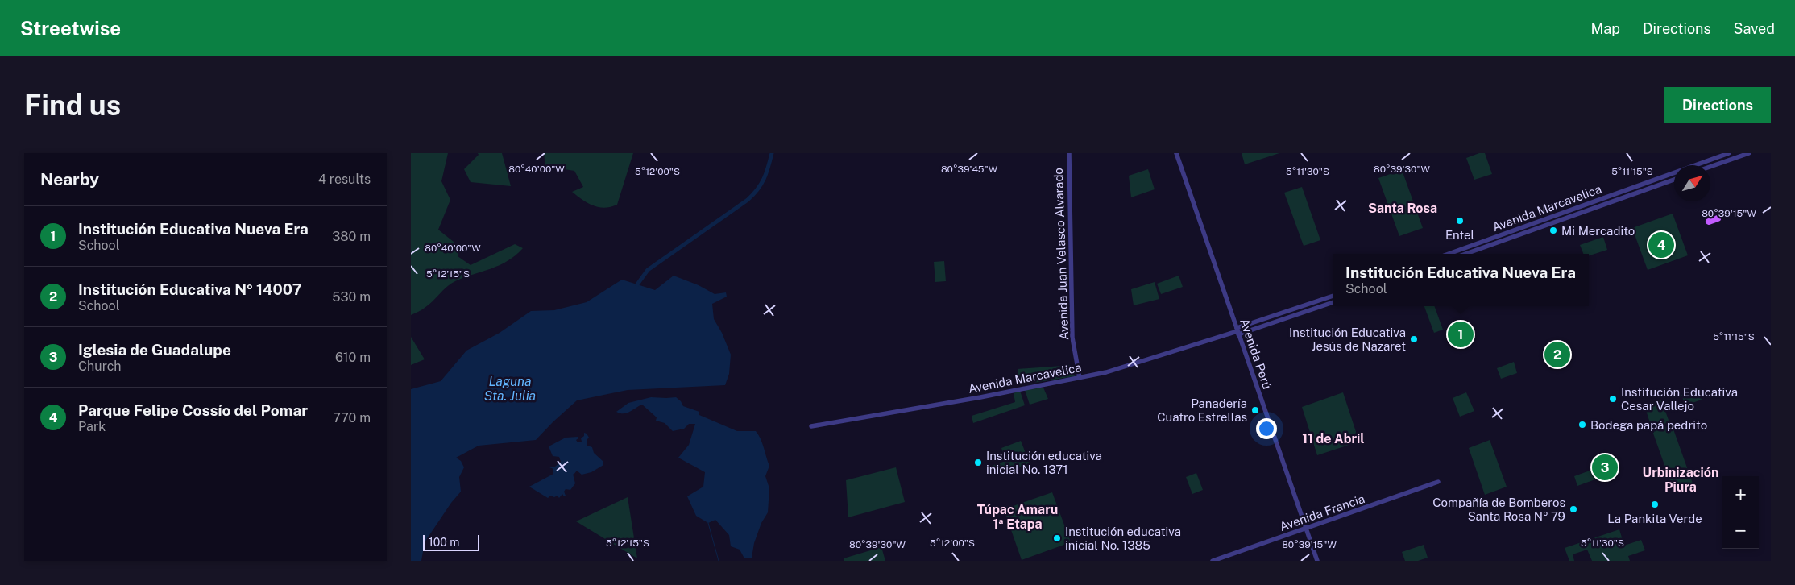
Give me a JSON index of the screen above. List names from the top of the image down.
{
  "streets": {
    "street": [
      "Avenida Marcavelica",
      "Avenida Juan Velasco Alvarado",
      "Avenida Perú",
      "Avenida Francia"
    ]
  },
  "crossings": [
    ["Avenida Marcavelica", "Avenida Juan Velasco Alvarado"],
    ["Avenida Marcavelica", "Avenida Perú"],
    ["Avenida Perú", "Avenida Francia"]
  ],
  "districts": [
    "Santa Rosa",
    "11 de Abril",
    "Urbinización Piura",
    "Túpac Amaru 1ª Etapa"
  ],
  "water": ["Laguna Sta. Julia"],
  "places": [
    "Entel",
    "Mi Mercadito",
    "Institución Educativa Jesús de Nazaret",
    "Institución Educativa Cesar Vallejo",
    "Panadería Cuatro Estrellas",
    "Bodega papá pedrito",
    "Institución educativa inicial No. 1371",
    "La Pankita Verde",
    "Compañía de Bomberos Santa Rosa Nº 79",
    "Institución educativa inicial No. 1385"
  ],
  "scale_bar": "100 m",
  "north": "top right",
  "page": {
    "header": "Streetwise",
    "nav": ["Map", "Directions", "Saved"],
    "buttons": "Directions",
    "title": "Find us",
    "heading": ["Nearby", "4 results"],
    "list": [
      {
        "mark": "1",
        "name": "Institución Educativa Nueva Era",
        "note": "School",
        "value": "380 m"
      },
      {
        "mark": "2",
        "name": "Institución Educativa Nº 14007",
        "note": "School",
        "value": "530 m"
      },
      {
        "mark": "3",
        "name": "Iglesia de Guadalupe",
        "note": "Church",
        "value": "610 m"
      },
      {
        "mark": "4",
        "name": "Parque Felipe Cossío del Pomar",
        "note": "Park",
        "value": "770 m"
      }
    ],
    "pins": [
      "4",
      "1",
      "2",
      "3"
    ],
    "popup": ["Institución Educativa Nueva Era", "School"],
    "map_buttons": ["+", "−"],
    "scale": "100 m"
  },
  "coordinates": [
    "80°40'00\"W",
    "80°39'45\"W",
    "80°39'30\"W",
    "5°12'00\"S",
    "5°11'30\"S",
    "5°11'15\"S",
    "80°39'15\"W",
    "5°12'15\"S"
  ]
}
